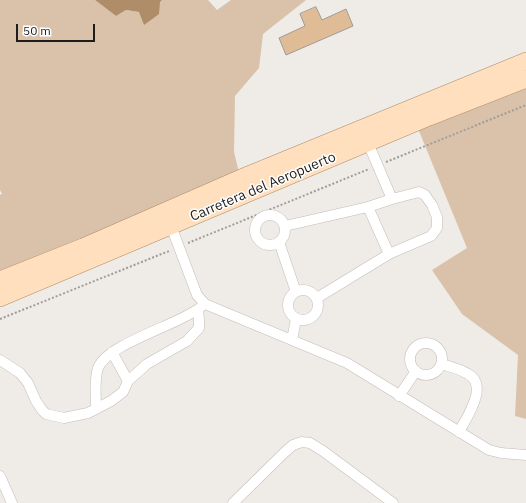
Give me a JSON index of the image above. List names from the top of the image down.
{
  "streets": {
    "main road": ["Carretera del Aeropuerto"]
  },
  "scale_bar": "50 m"
}
